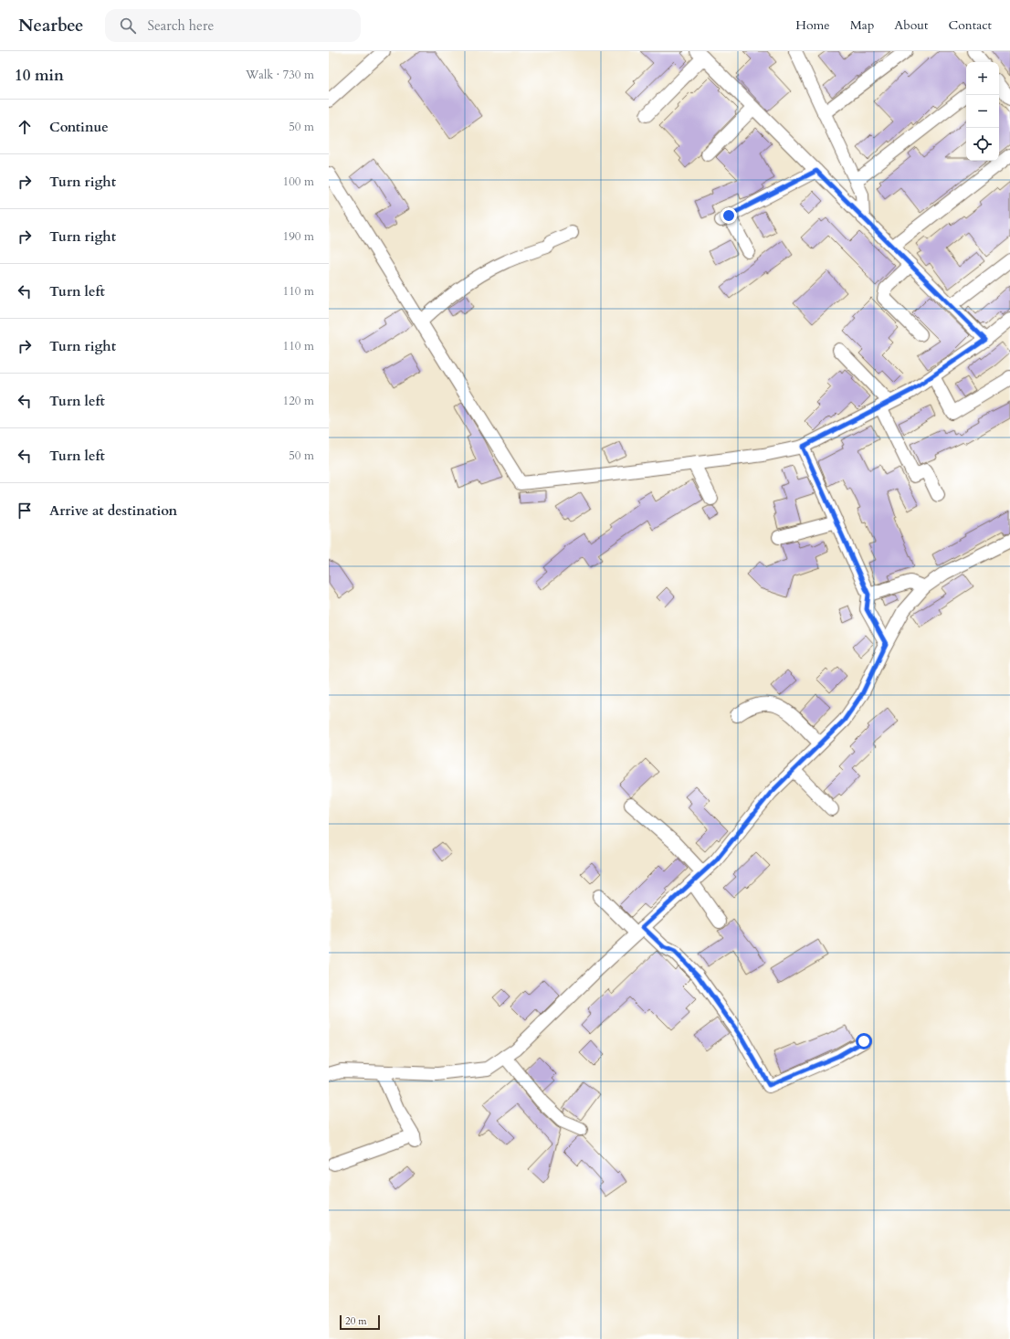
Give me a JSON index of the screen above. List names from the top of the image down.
{
  "scale_bar": "20 m",
  "page": {
    "header": "Nearbee",
    "search": "Search here",
    "nav": [
      "Home",
      "Map",
      "About",
      "Contact"
    ],
    "heading": ["10 min", "Walk · 730 m"],
    "map_buttons": ["+", "−"],
    "list": [
      ["Continue", "50 m"],
      ["Turn right", "100 m"],
      ["Turn right", "190 m"],
      ["Turn left", "110 m"],
      ["Turn right", "110 m"],
      ["Turn left", "120 m"],
      ["Turn left", "50 m"],
      "Arrive at destination"
    ],
    "scale": "20 m"
  }
}
